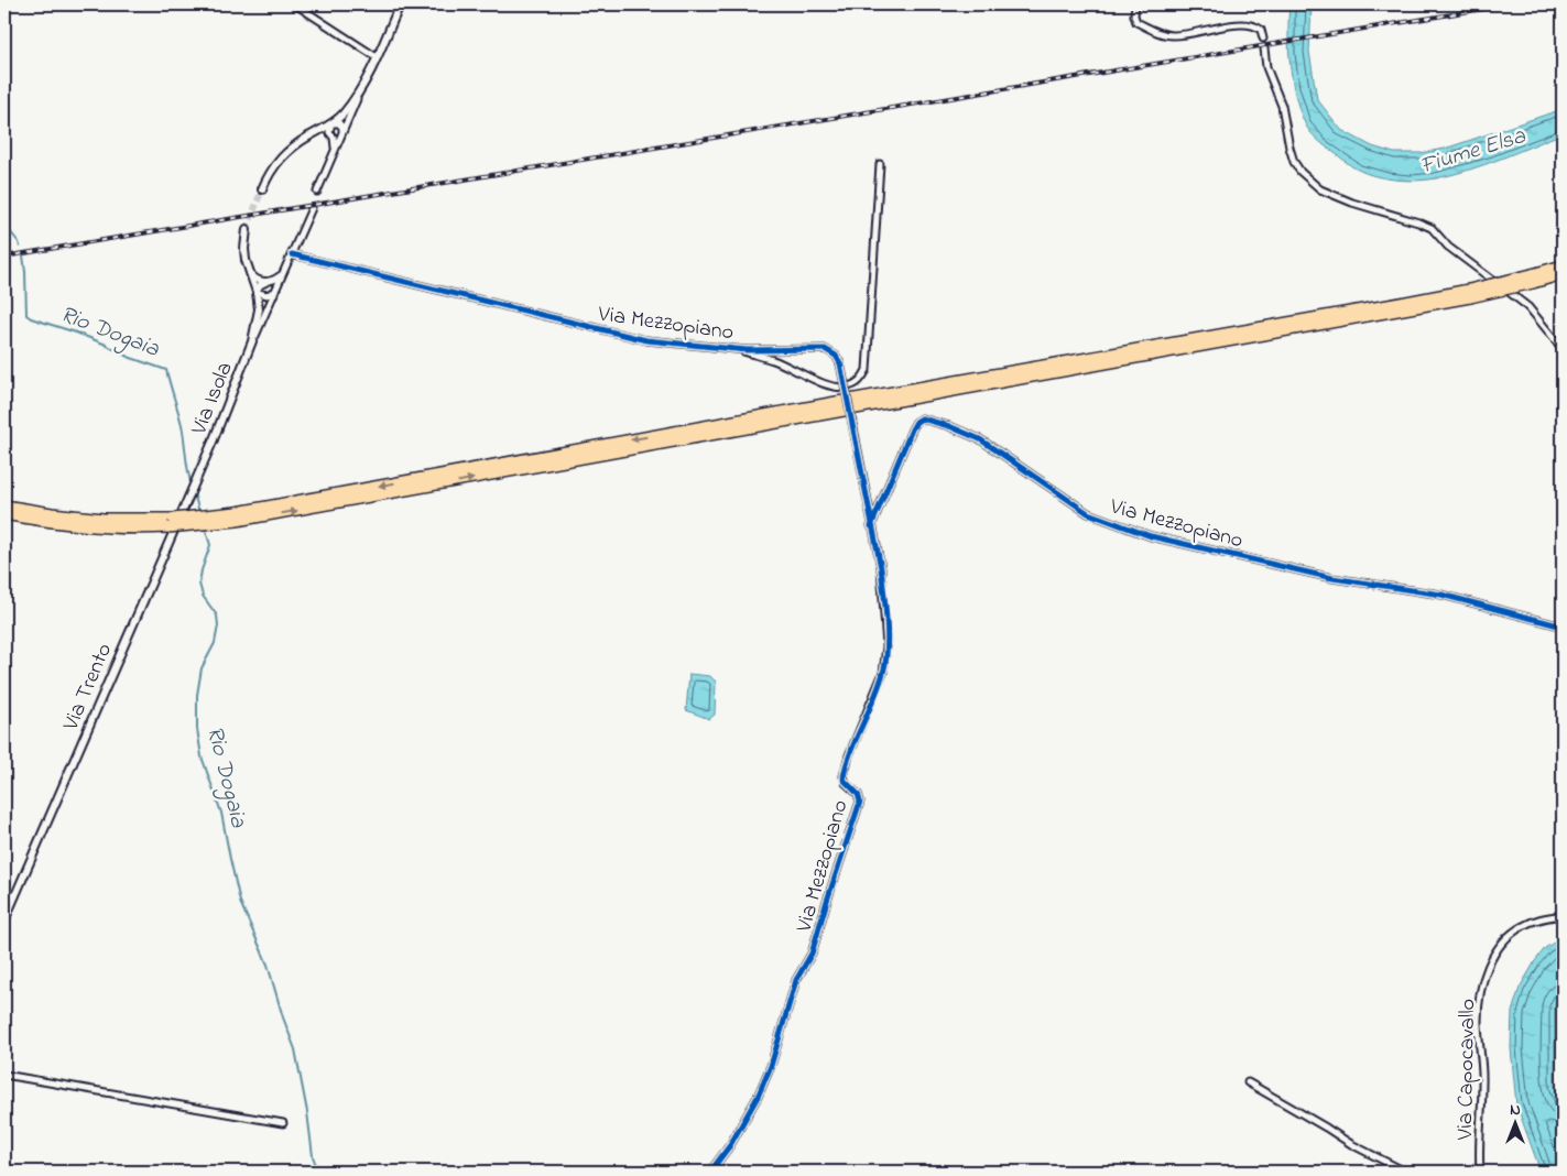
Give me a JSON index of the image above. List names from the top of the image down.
{
  "streets": {
    "street": [
      "Via Mezzopiano",
      "Via Isola",
      "Via Trento",
      "Via Capocavallo"
    ]
  },
  "crossings": [
    ["Via Mezzopiano", "Via Isola"],
    ["Via Isola", "Via Trento"]
  ],
  "water": ["Fiume Elsa", "Rio Dogaia"],
  "north": "top"
}
